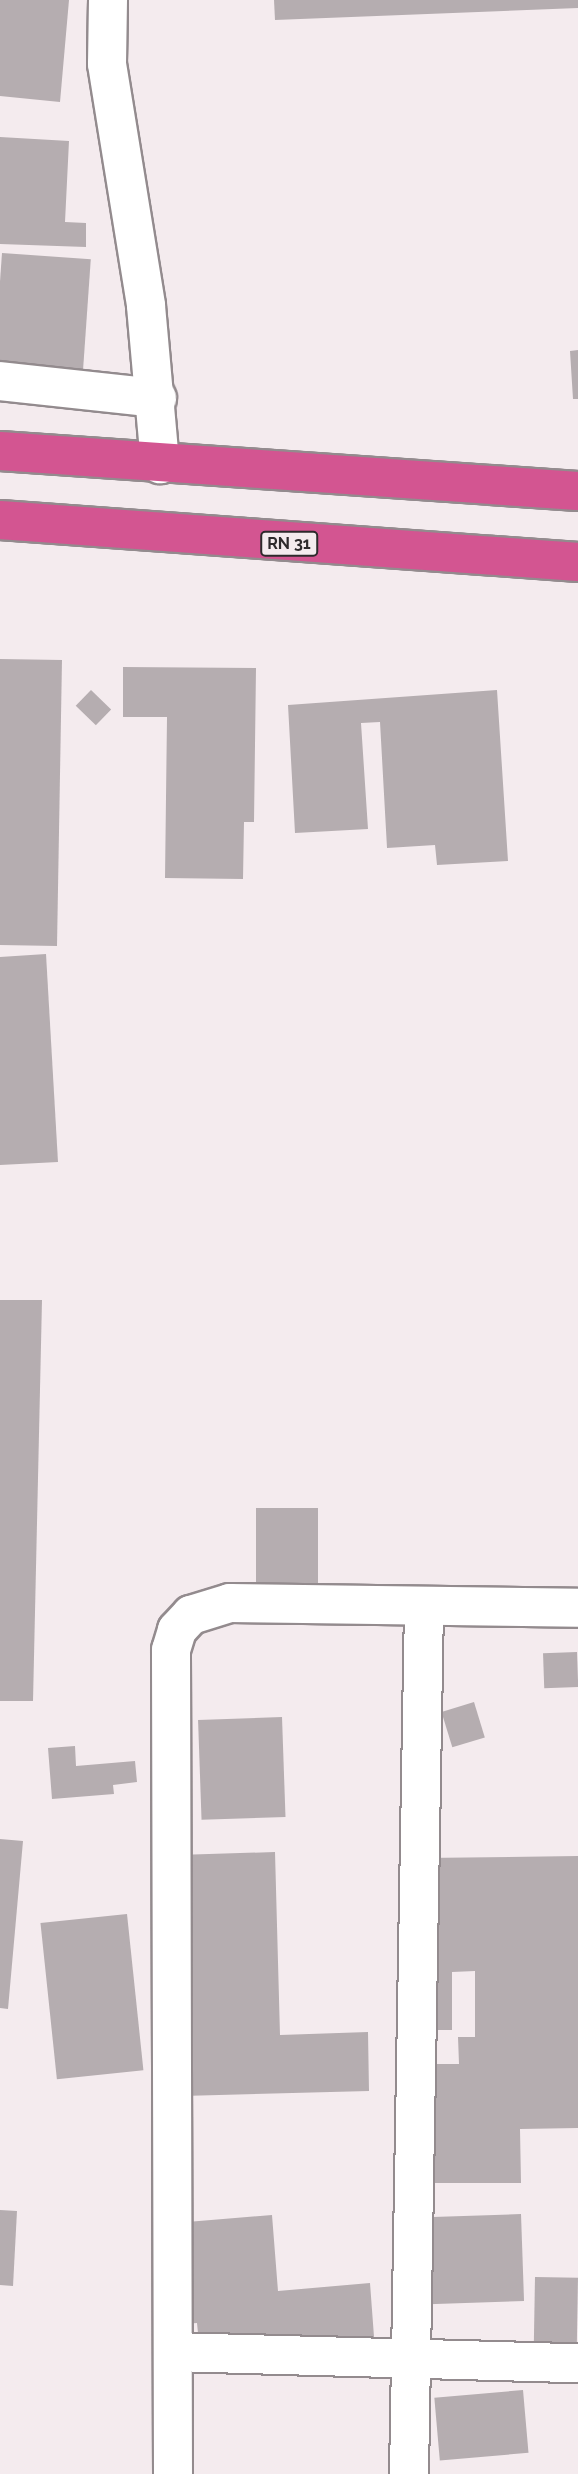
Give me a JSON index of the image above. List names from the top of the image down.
{
  "streets": {
    "highway": ["RN 31"]
  }
}
